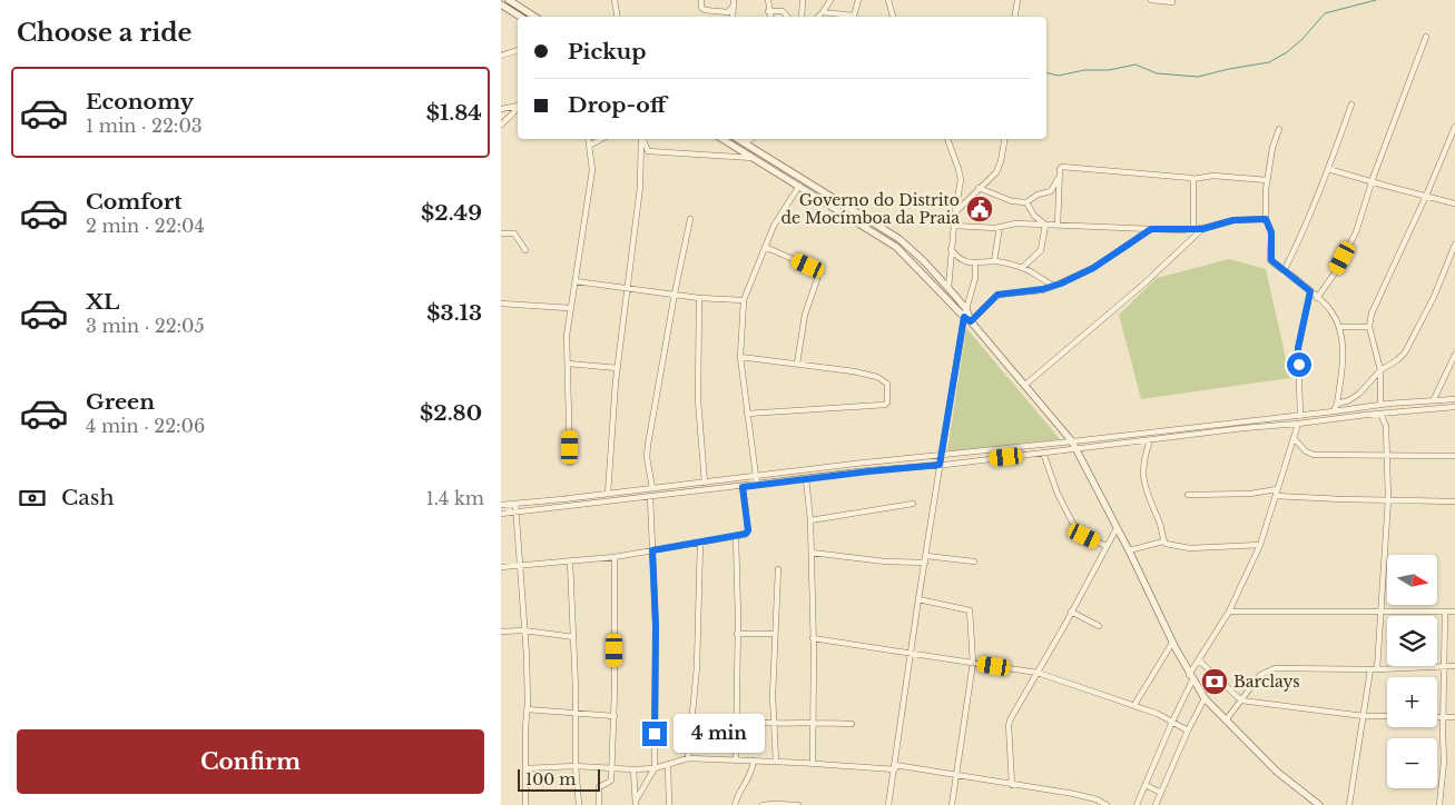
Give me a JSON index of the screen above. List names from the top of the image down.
{
  "places": {
    "public building": ["Governo do Distrito de Mocímboa da Praia"],
    "bank": ["Barclays"]
  },
  "scale_bar": "100 m",
  "north": "right",
  "page": {
    "heading": "Choose a ride",
    "banner": ["Pickup", "Drop-off"],
    "list": [
      {
        "name": "Economy",
        "note": "1 min · 22:03",
        "value": "$1.84"
      },
      {
        "name": "Comfort",
        "note": "2 min · 22:04",
        "value": "$2.49"
      },
      {
        "name": "XL",
        "note": "3 min · 22:05",
        "value": "$3.13"
      },
      {
        "name": "Green",
        "note": "4 min · 22:06",
        "value": "$2.80"
      }
    ],
    "pay": ["Cash", "1.4 km"],
    "map_buttons": ["+", "−"],
    "bubble": "4 min",
    "buttons": "Confirm",
    "scale": "100 m"
  }
}
